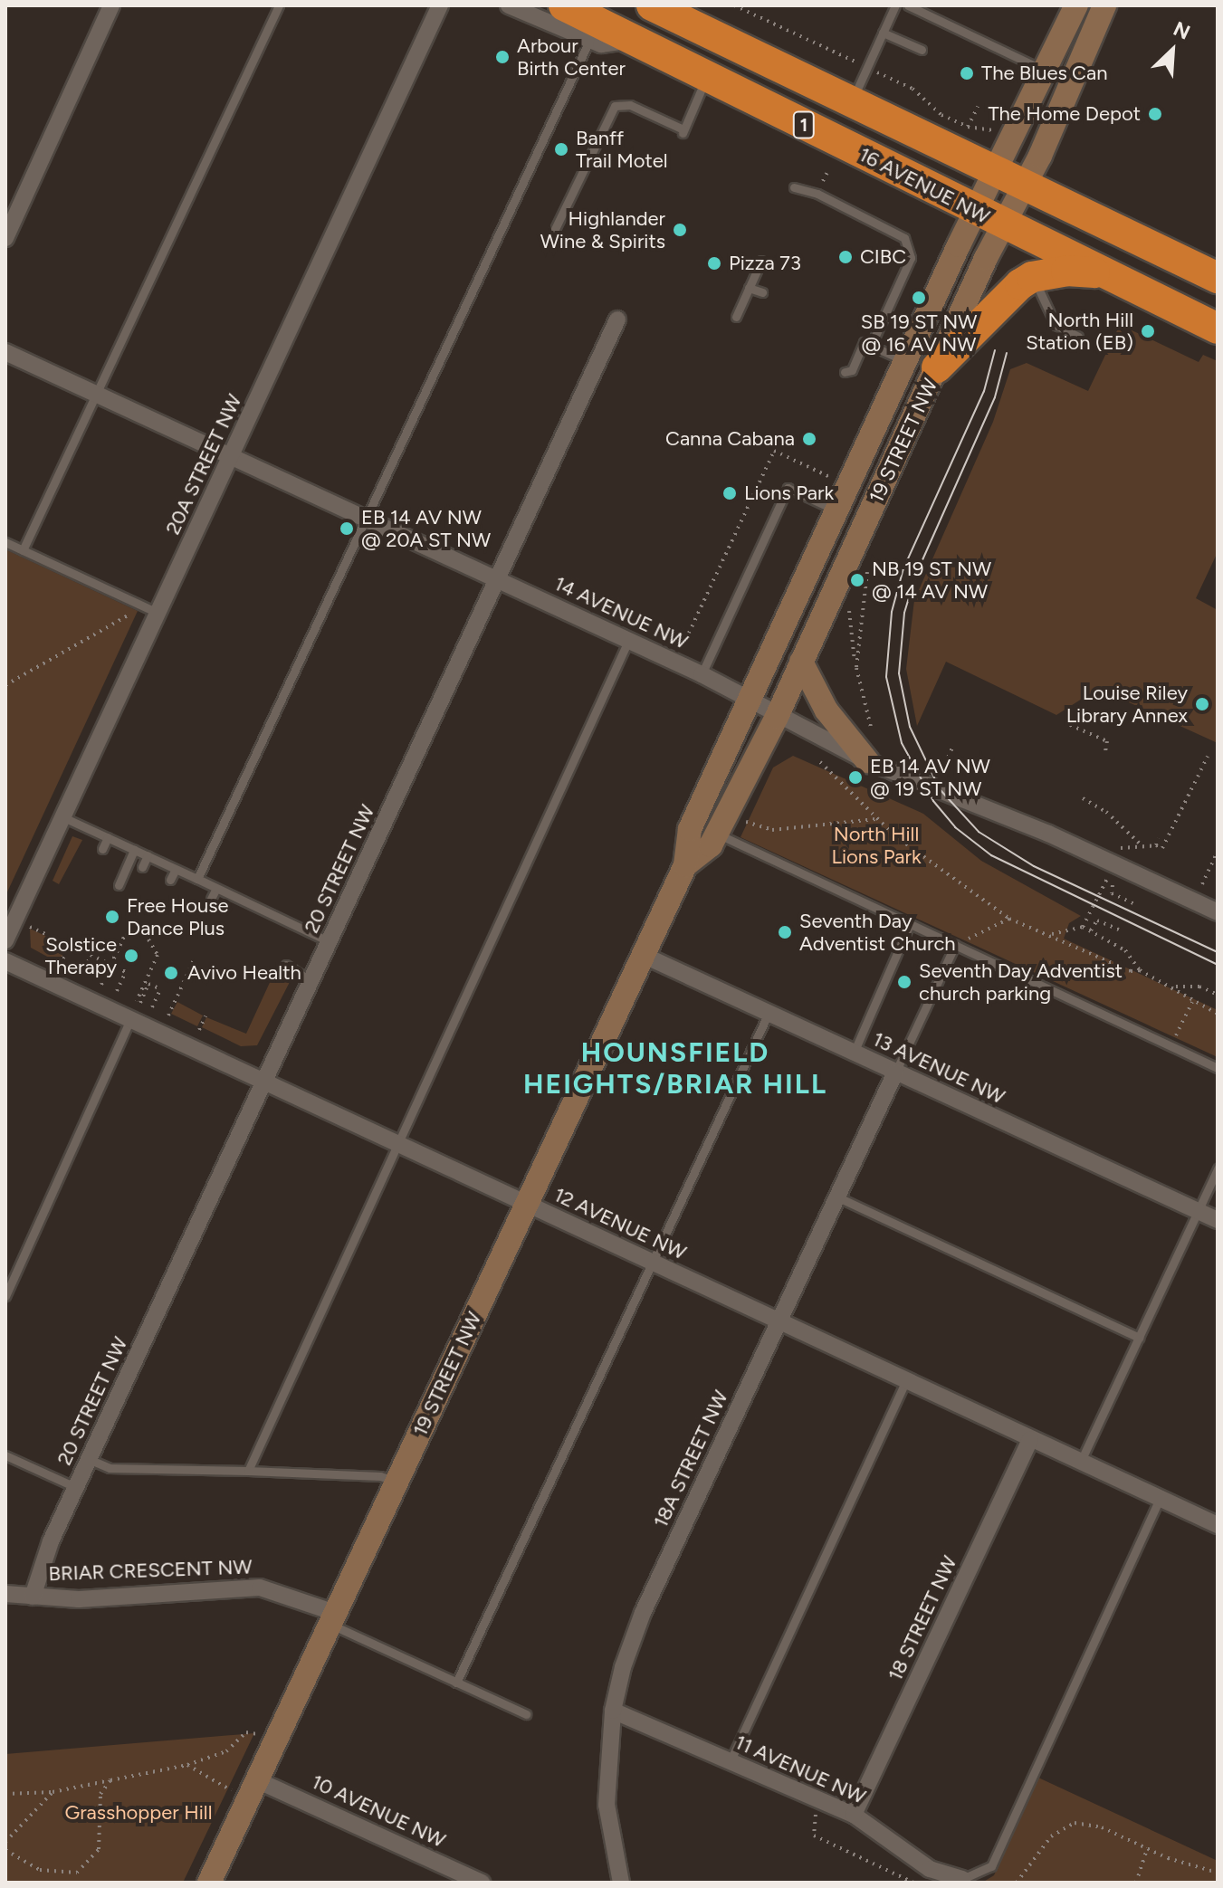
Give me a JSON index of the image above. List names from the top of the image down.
{
  "streets": {
    "highway": ["1", "16 AVENUE NW"],
    "street": [
      "19 STREET NW",
      "20A STREET NW",
      "14 AVENUE NW",
      "20 STREET NW",
      "13 AVENUE NW",
      "12 AVENUE NW",
      "18A STREET NW",
      "BRIAR CRESCENT NW",
      "18 STREET NW",
      "11 AVENUE NW",
      "10 AVENUE NW"
    ]
  },
  "crossings": [
    ["1", "19 STREET NW"],
    ["16 AVENUE NW", "19 STREET NW"],
    ["19 STREET NW", "14 AVENUE NW"],
    ["19 STREET NW", "13 AVENUE NW"],
    ["19 STREET NW", "12 AVENUE NW"],
    ["19 STREET NW", "BRIAR CRESCENT NW"],
    ["19 STREET NW", "10 AVENUE NW"],
    ["20A STREET NW", "14 AVENUE NW"],
    ["14 AVENUE NW", "20 STREET NW"],
    ["20 STREET NW", "12 AVENUE NW"],
    ["20 STREET NW", "BRIAR CRESCENT NW"],
    ["13 AVENUE NW", "18A STREET NW"],
    ["12 AVENUE NW", "18A STREET NW"],
    ["12 AVENUE NW", "18 STREET NW"],
    ["18A STREET NW", "11 AVENUE NW"],
    ["18 STREET NW", "11 AVENUE NW"]
  ],
  "districts": ["HOUNSFIELD HEIGHTS/BRIAR HILL"],
  "parks": ["North Hill Lions Park", "Grasshopper Hill"],
  "places": [
    "Arbour Birth Center",
    "The Blues Can",
    "The Home Depot",
    "Banff Trail Motel",
    "Highlander Wine & Spirits",
    "CIBC",
    "Pizza 73",
    "SB 19 ST NW @ 16 AV NW",
    "North Hill Station (EB)",
    "Canna Cabana",
    "Lions Park",
    "EB 14 AV NW @ 20A ST NW",
    "NB 19 ST NW @ 14 AV NW",
    "Louise Riley Library Annex",
    "EB 14 AV NW @ 19 ST NW",
    "Free House Dance Plus",
    "Seventh Day Adventist Church",
    "Solstice Therapy",
    "Avivo Health",
    "Seventh Day Adventist church parking"
  ],
  "north": "top right"
}
